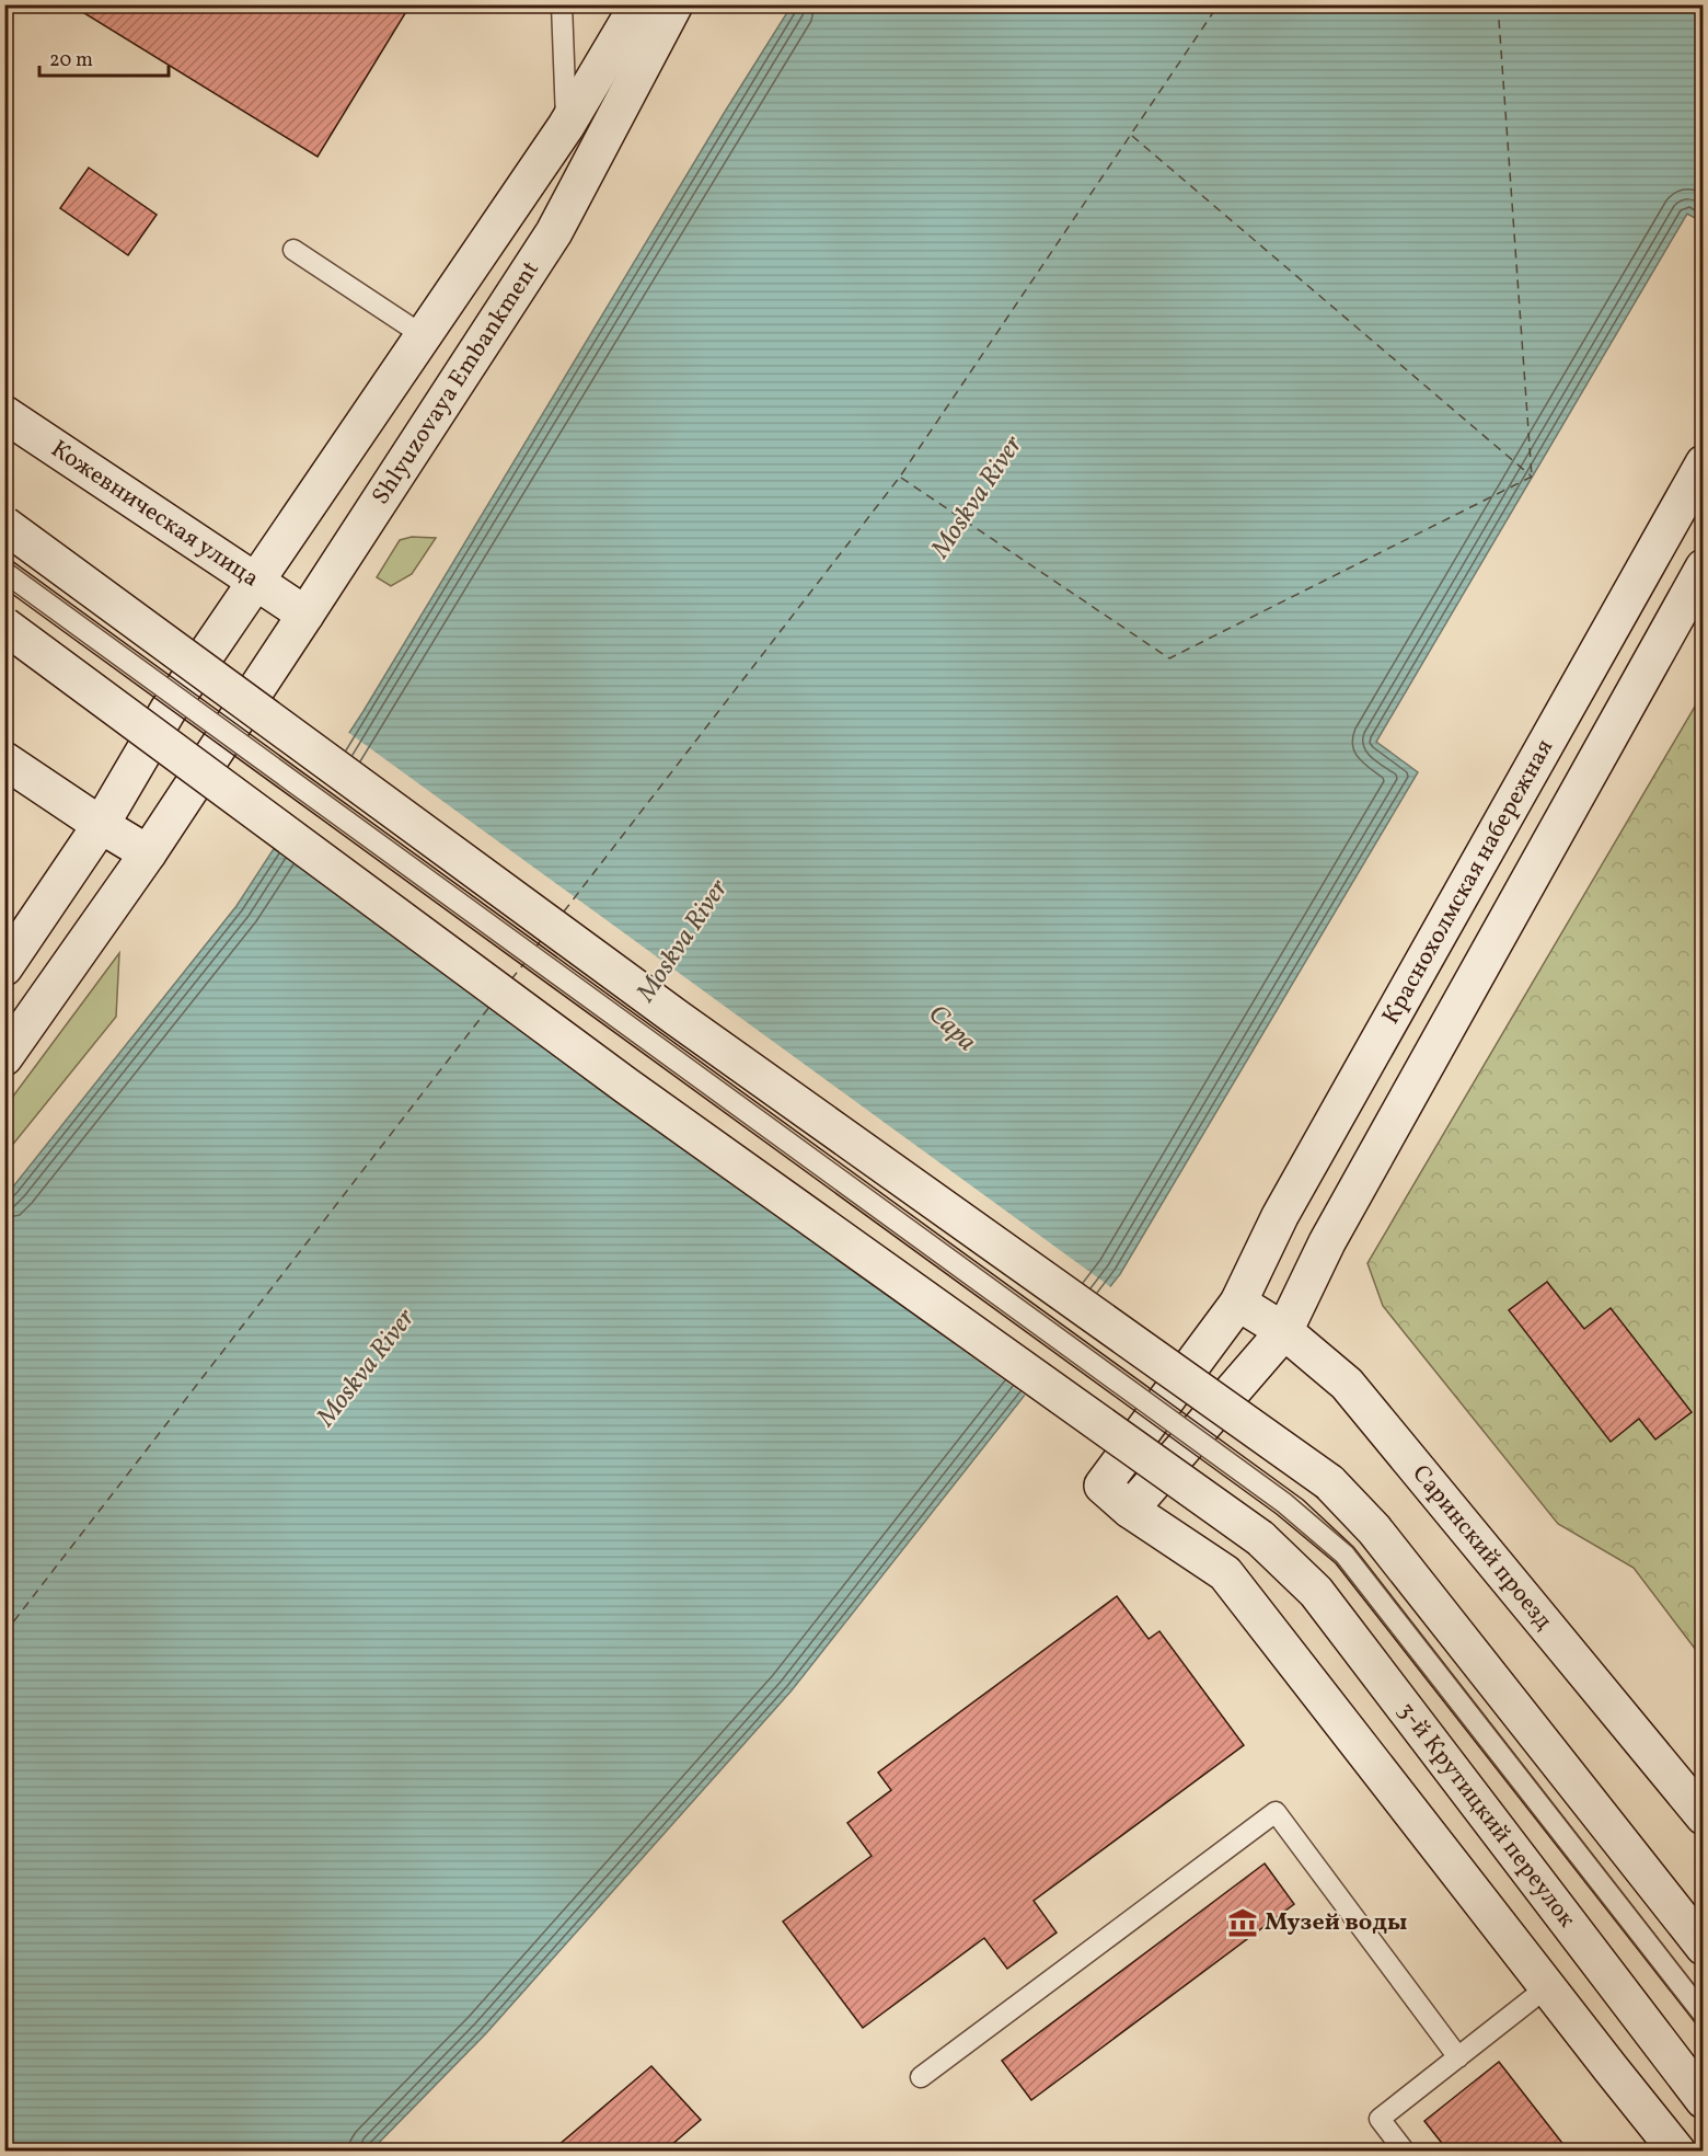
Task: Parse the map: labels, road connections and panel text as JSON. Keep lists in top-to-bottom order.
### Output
{
  "streets": {
    "main road": [
      "Shlyuzovaya Embankment",
      "Кожевническая улица",
      "Краснохолмская набережная",
      "Саринский проезд",
      "3-й Крутицкий переулок"
    ]
  },
  "crossings": [
    ["Shlyuzovaya Embankment", "Кожевническая улица"],
    ["Краснохолмская набережная", "Саринский проезд"]
  ],
  "water": ["Moskva River", "Сара"],
  "places": {
    "museum": ["Музей воды"]
  },
  "scale_bar": "20 m"
}
